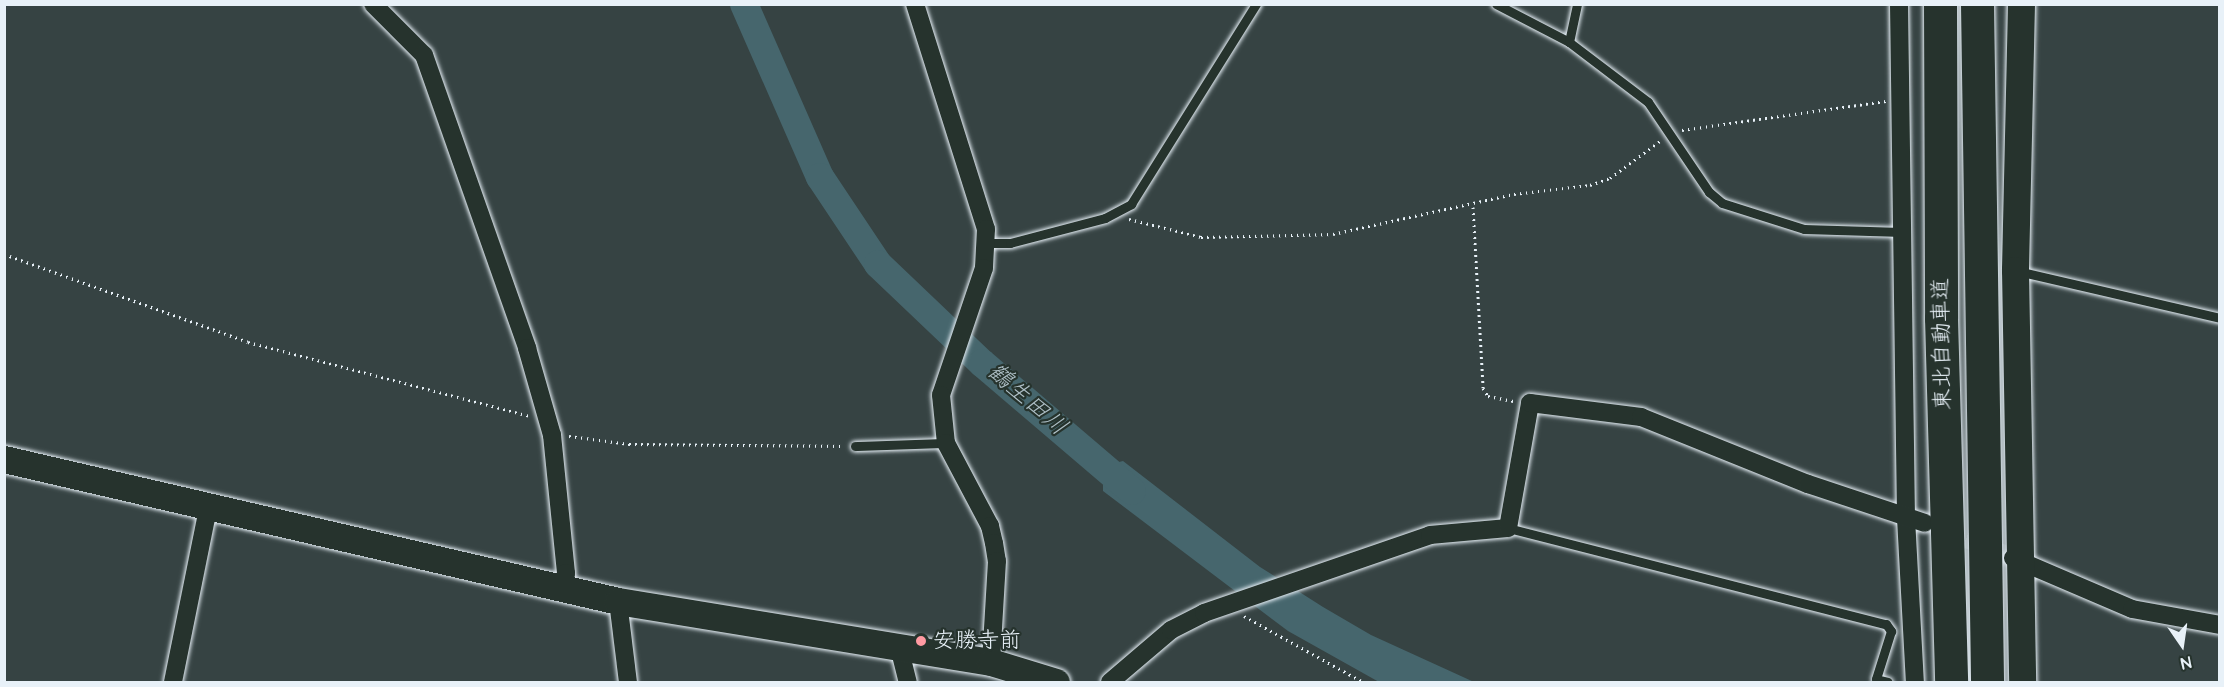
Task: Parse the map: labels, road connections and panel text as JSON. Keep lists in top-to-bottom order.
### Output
{
  "streets": {
    "highway": ["東北自動車道"]
  },
  "water": ["鶴生田川"],
  "places": ["安勝寺前"],
  "north": "bottom"
}
